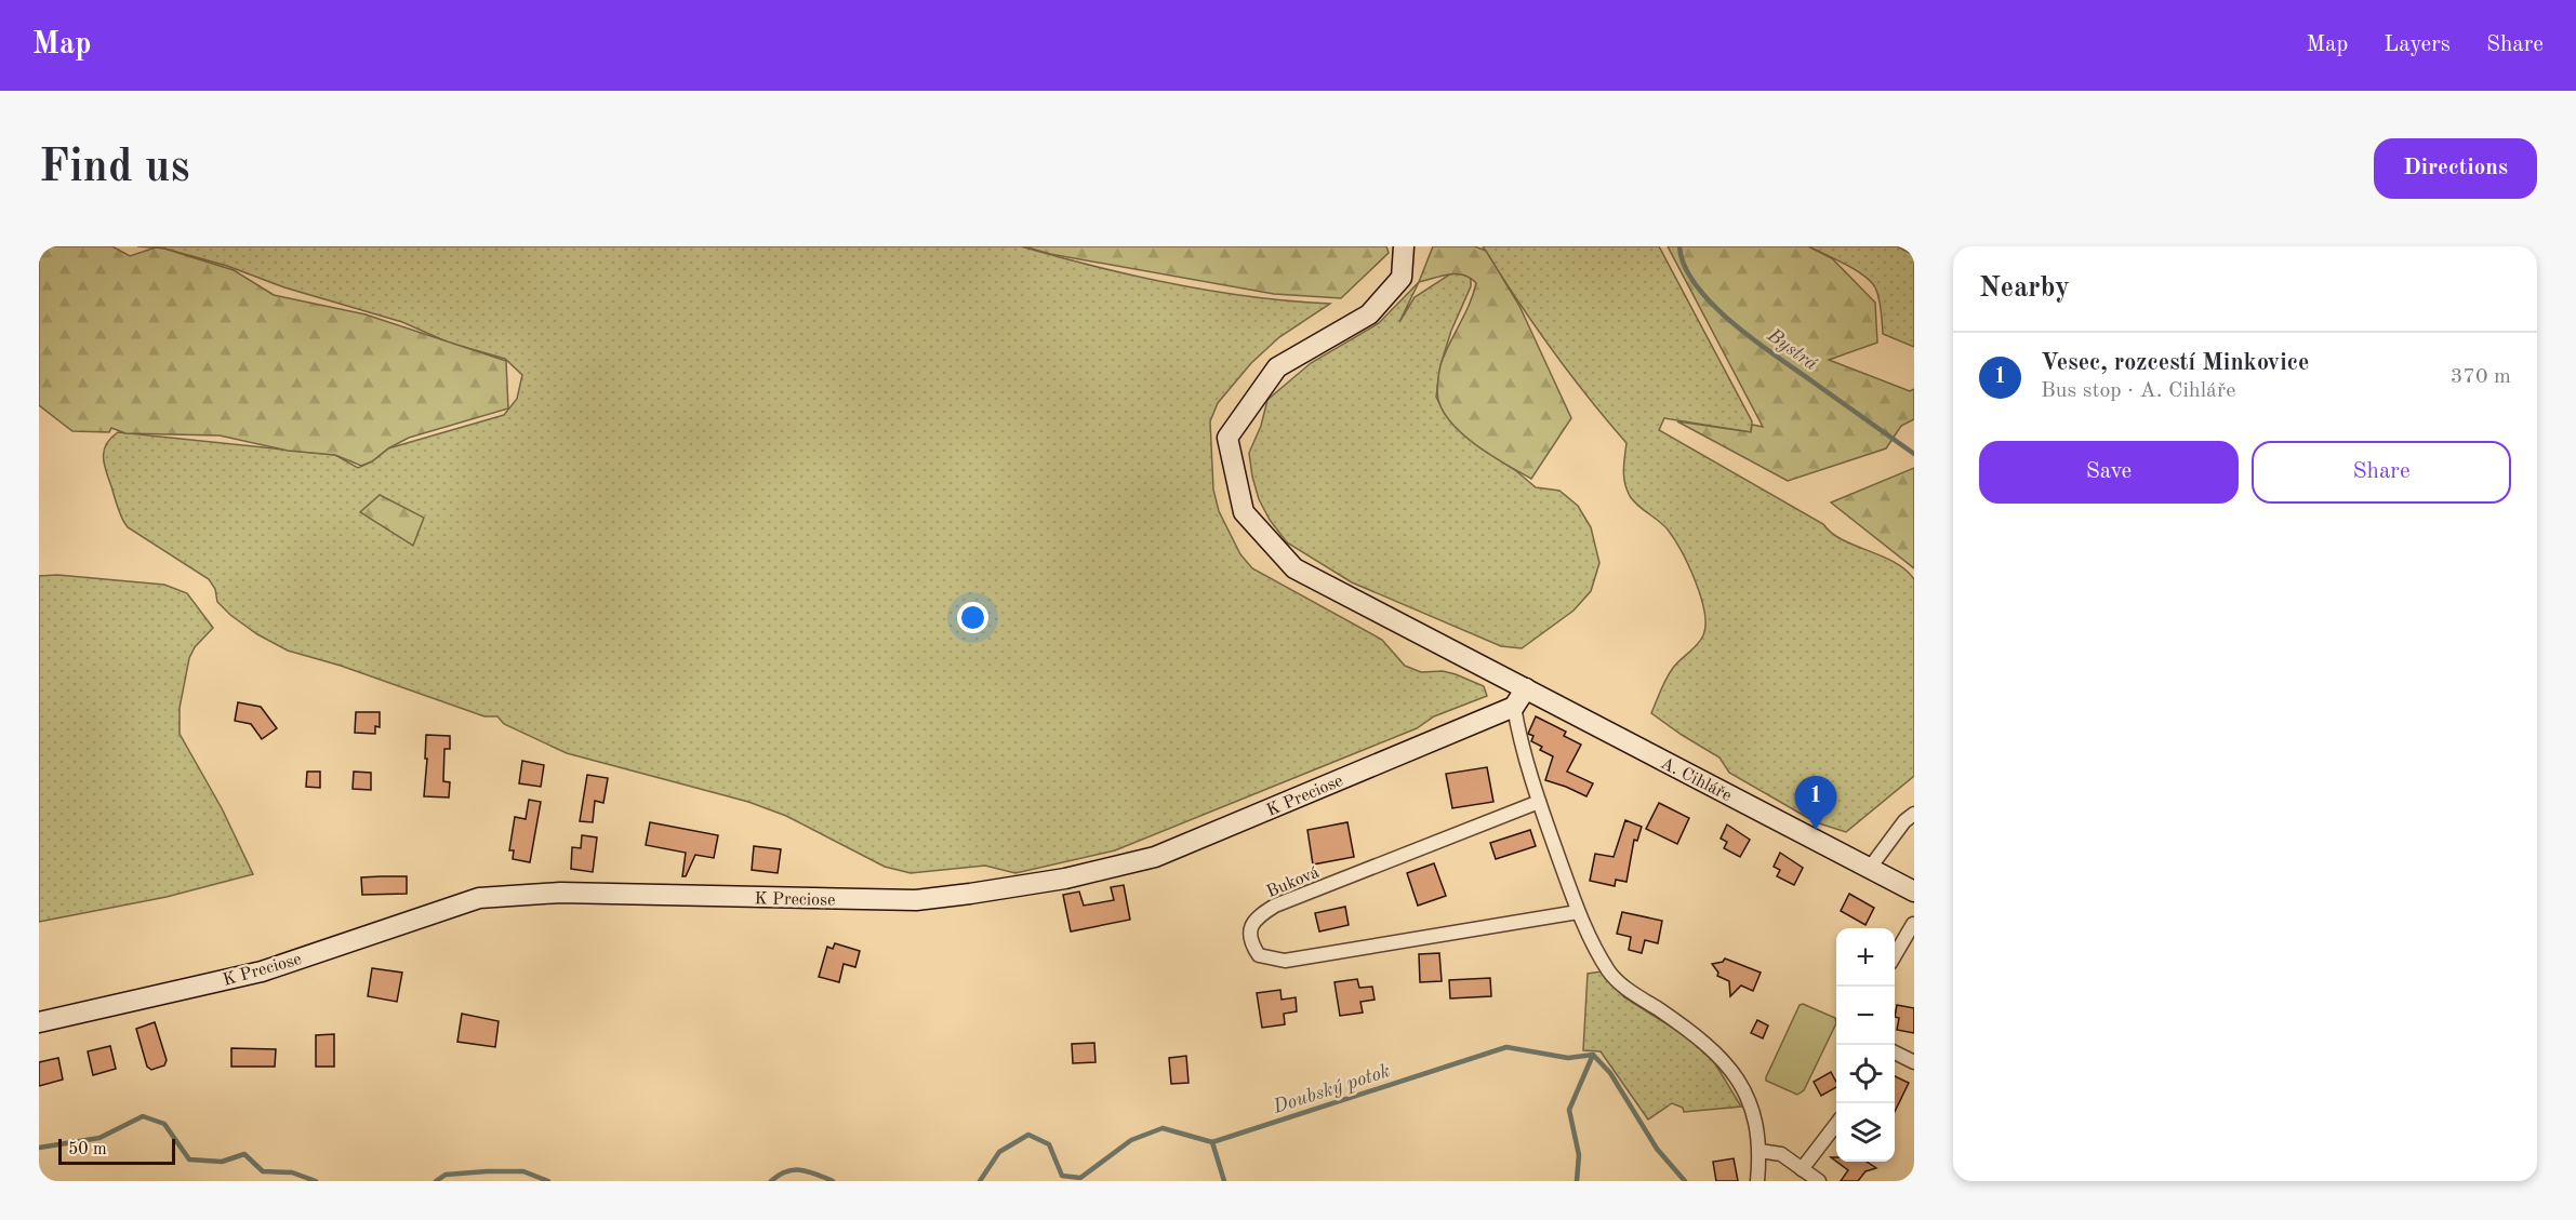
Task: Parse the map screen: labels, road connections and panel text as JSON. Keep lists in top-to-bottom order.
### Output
{
  "streets": {
    "street": ["A. Cihláře", "K Preciose", "Buková"]
  },
  "water": ["Bystrá", "Doubský potok"],
  "scale_bar": "50 m",
  "page": {
    "header": "Map",
    "nav": ["Map", "Layers", "Share"],
    "buttons": [
      "Directions",
      ["Save", "Share"]
    ],
    "title": "Find us",
    "heading": "Nearby",
    "list": [
      {
        "mark": "1",
        "name": "Vesec, rozcestí Minkovice",
        "note": "Bus stop · A. Cihláře",
        "value": "370 m"
      }
    ],
    "pins": "1",
    "map_buttons": ["+", "−"],
    "scale": "50 m"
  }
}
